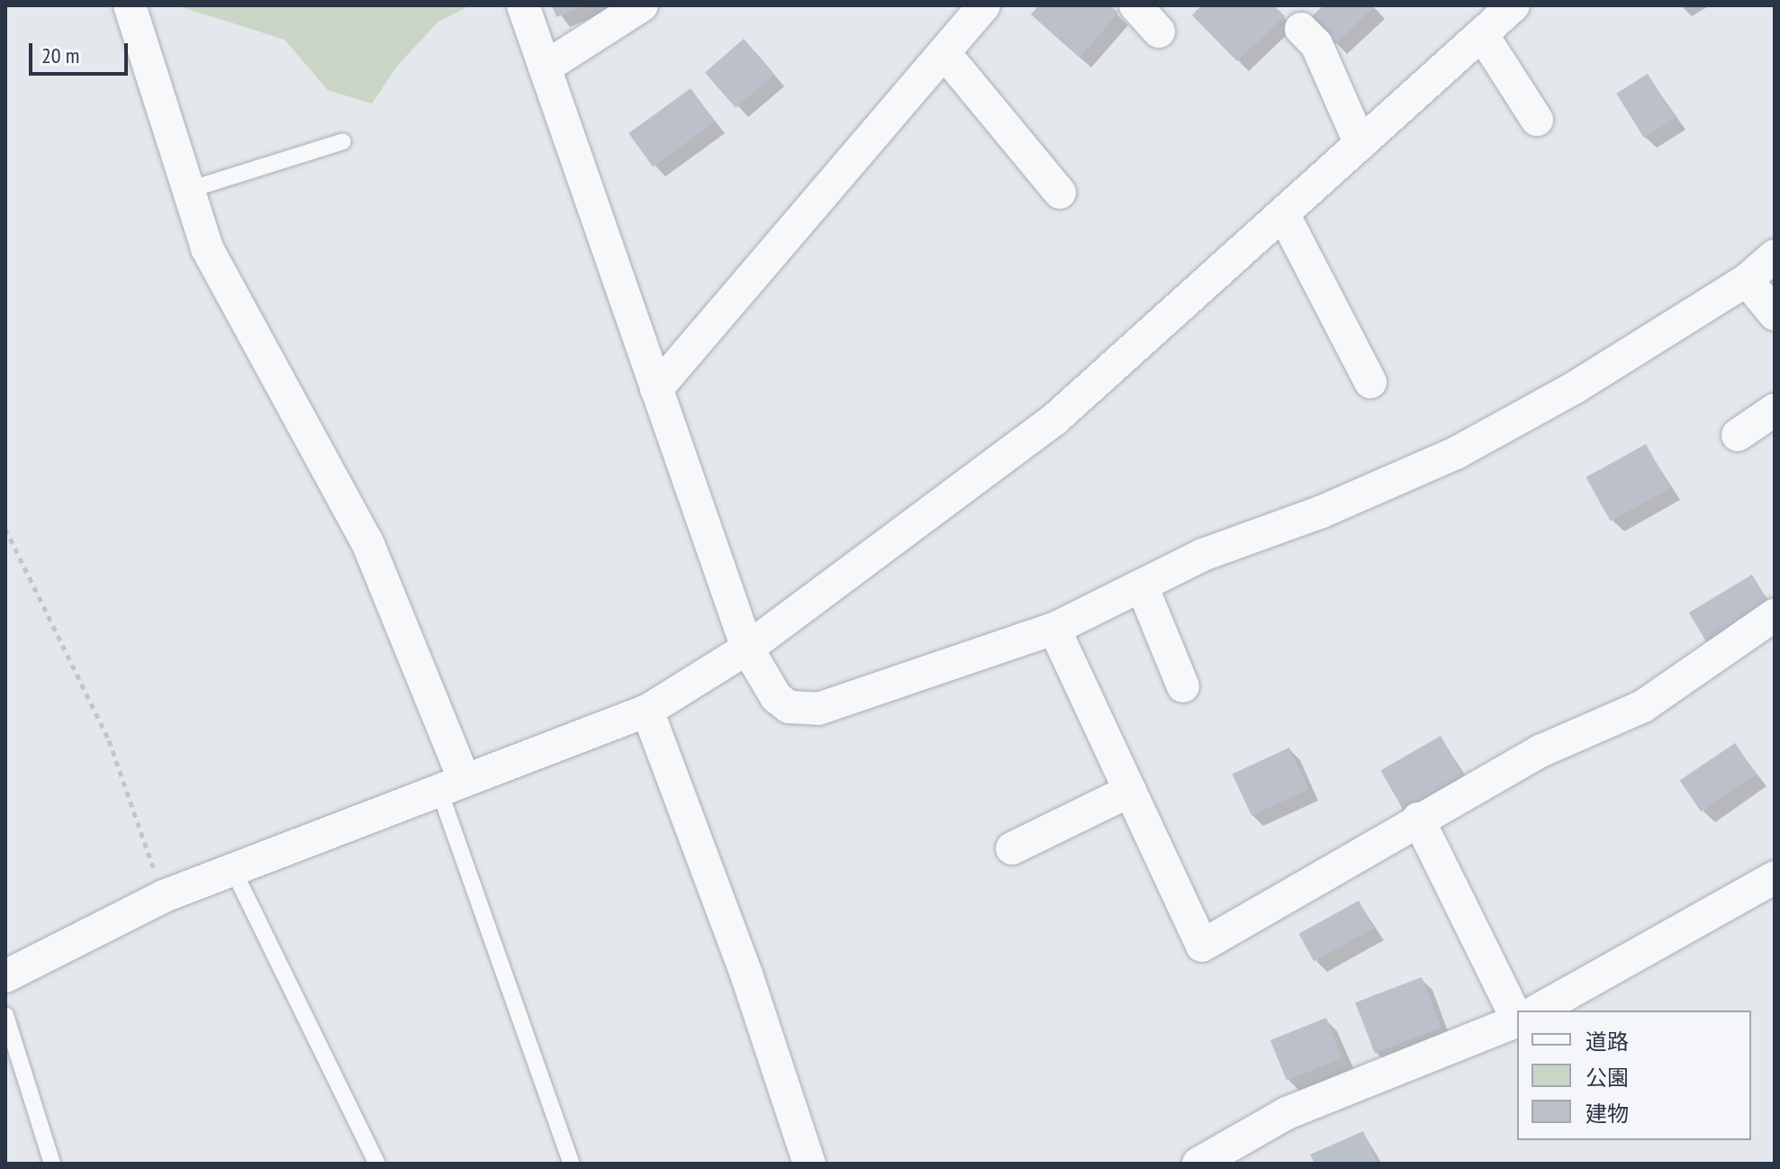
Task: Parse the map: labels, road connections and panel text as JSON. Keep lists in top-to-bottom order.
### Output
{
  "legend": ["道路", "公園", "建物"],
  "scale_bar": "20 m"
}
